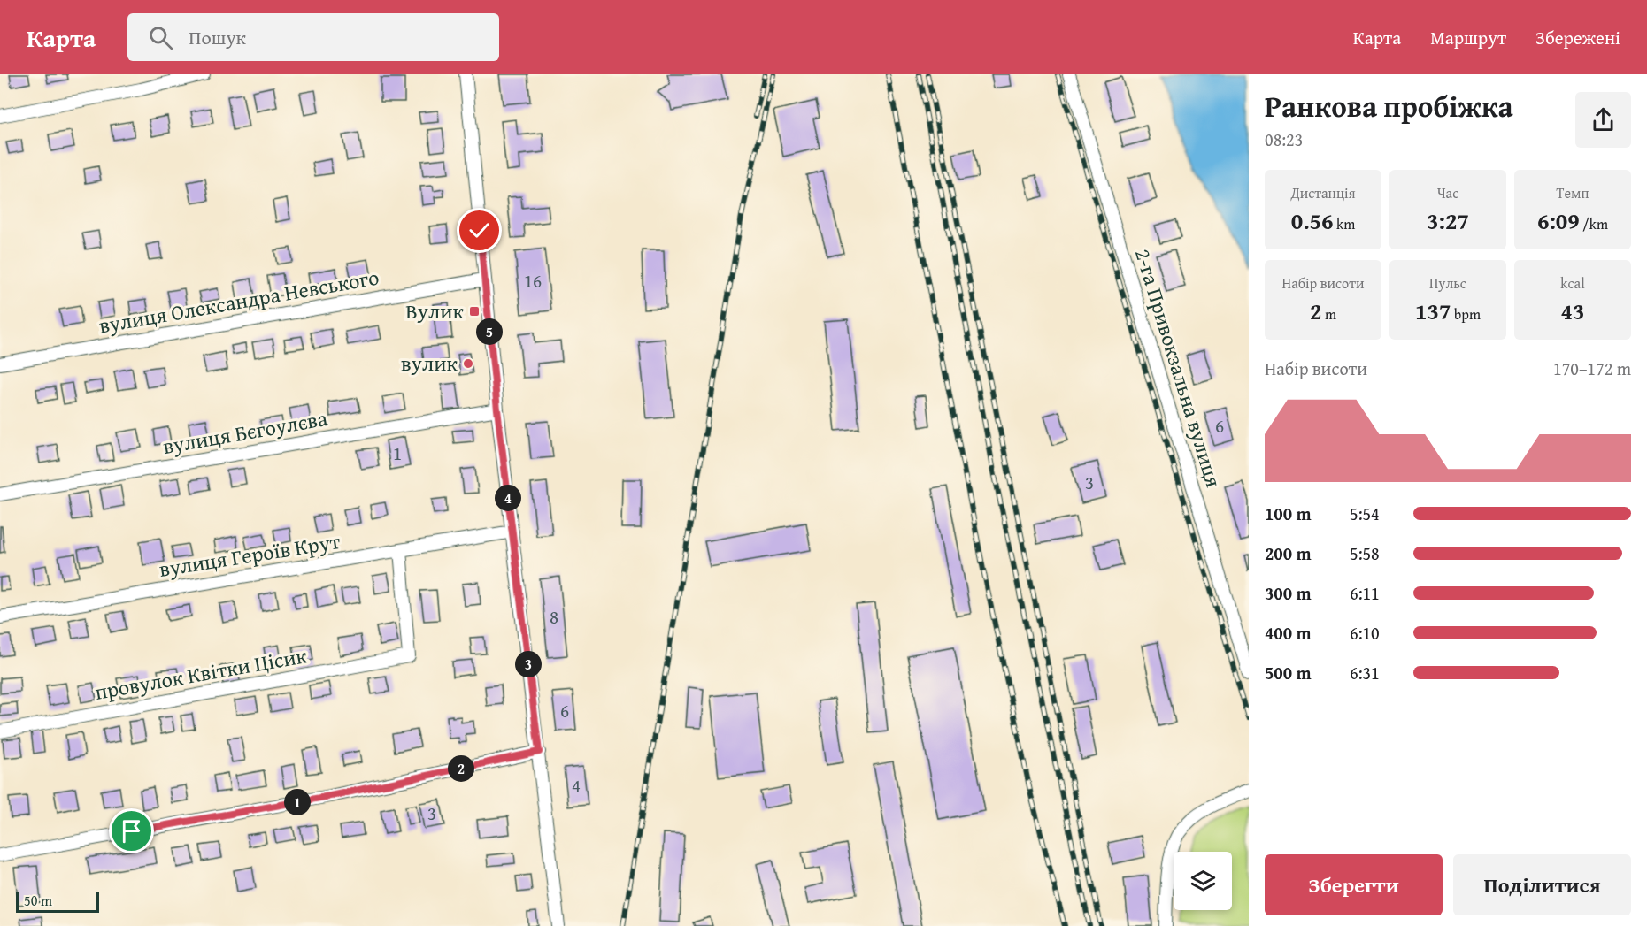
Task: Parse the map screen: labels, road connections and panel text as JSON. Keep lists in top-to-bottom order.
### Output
{
  "streets": {
    "street": [
      "вулиця Олександра Невського",
      "2-га Привокзальна вулиця",
      "вулиця Бєгоулєва",
      "вулиця Героїв Крут",
      "провулок Квітки Цісик"
    ]
  },
  "crossings": [
    ["вулиця Героїв Крут", "провулок Квітки Цісик"]
  ],
  "places": {
    "transit": ["Вулик"],
    "other": ["вулик"]
  },
  "house_numbers": [
    "16",
    "6",
    "1",
    "3",
    "8",
    "6",
    "4",
    "3"
  ],
  "scale_bar": "50 m",
  "page": {
    "header": "Карта",
    "search": "Пошук",
    "nav": ["Карта", "Маршрут", "Збережені"],
    "heading": ["Ранкова пробіжка", "08:23"],
    "stats": [
      ["Дистанція", "0.56 km"],
      ["Час", "3:27"],
      ["Темп", "6:09 /km"],
      ["Набір висоти", "2 m"],
      ["Пульс", "137 bpm"],
      ["kcal", "43"]
    ],
    "pins": [
      "5",
      "4",
      "3",
      "2",
      "1"
    ],
    "chart": ["Набір висоти", "170–172 m"],
    "list": [
      {
        "name": "100 m",
        "note": "5:54"
      },
      {
        "name": "200 m",
        "note": "5:58"
      },
      {
        "name": "300 m",
        "note": "6:11"
      },
      {
        "name": "400 m",
        "note": "6:10"
      },
      {
        "name": "500 m",
        "note": "6:31"
      }
    ],
    "buttons": ["Зберегти", "Поділитися"],
    "scale": "50 m"
  }
}
